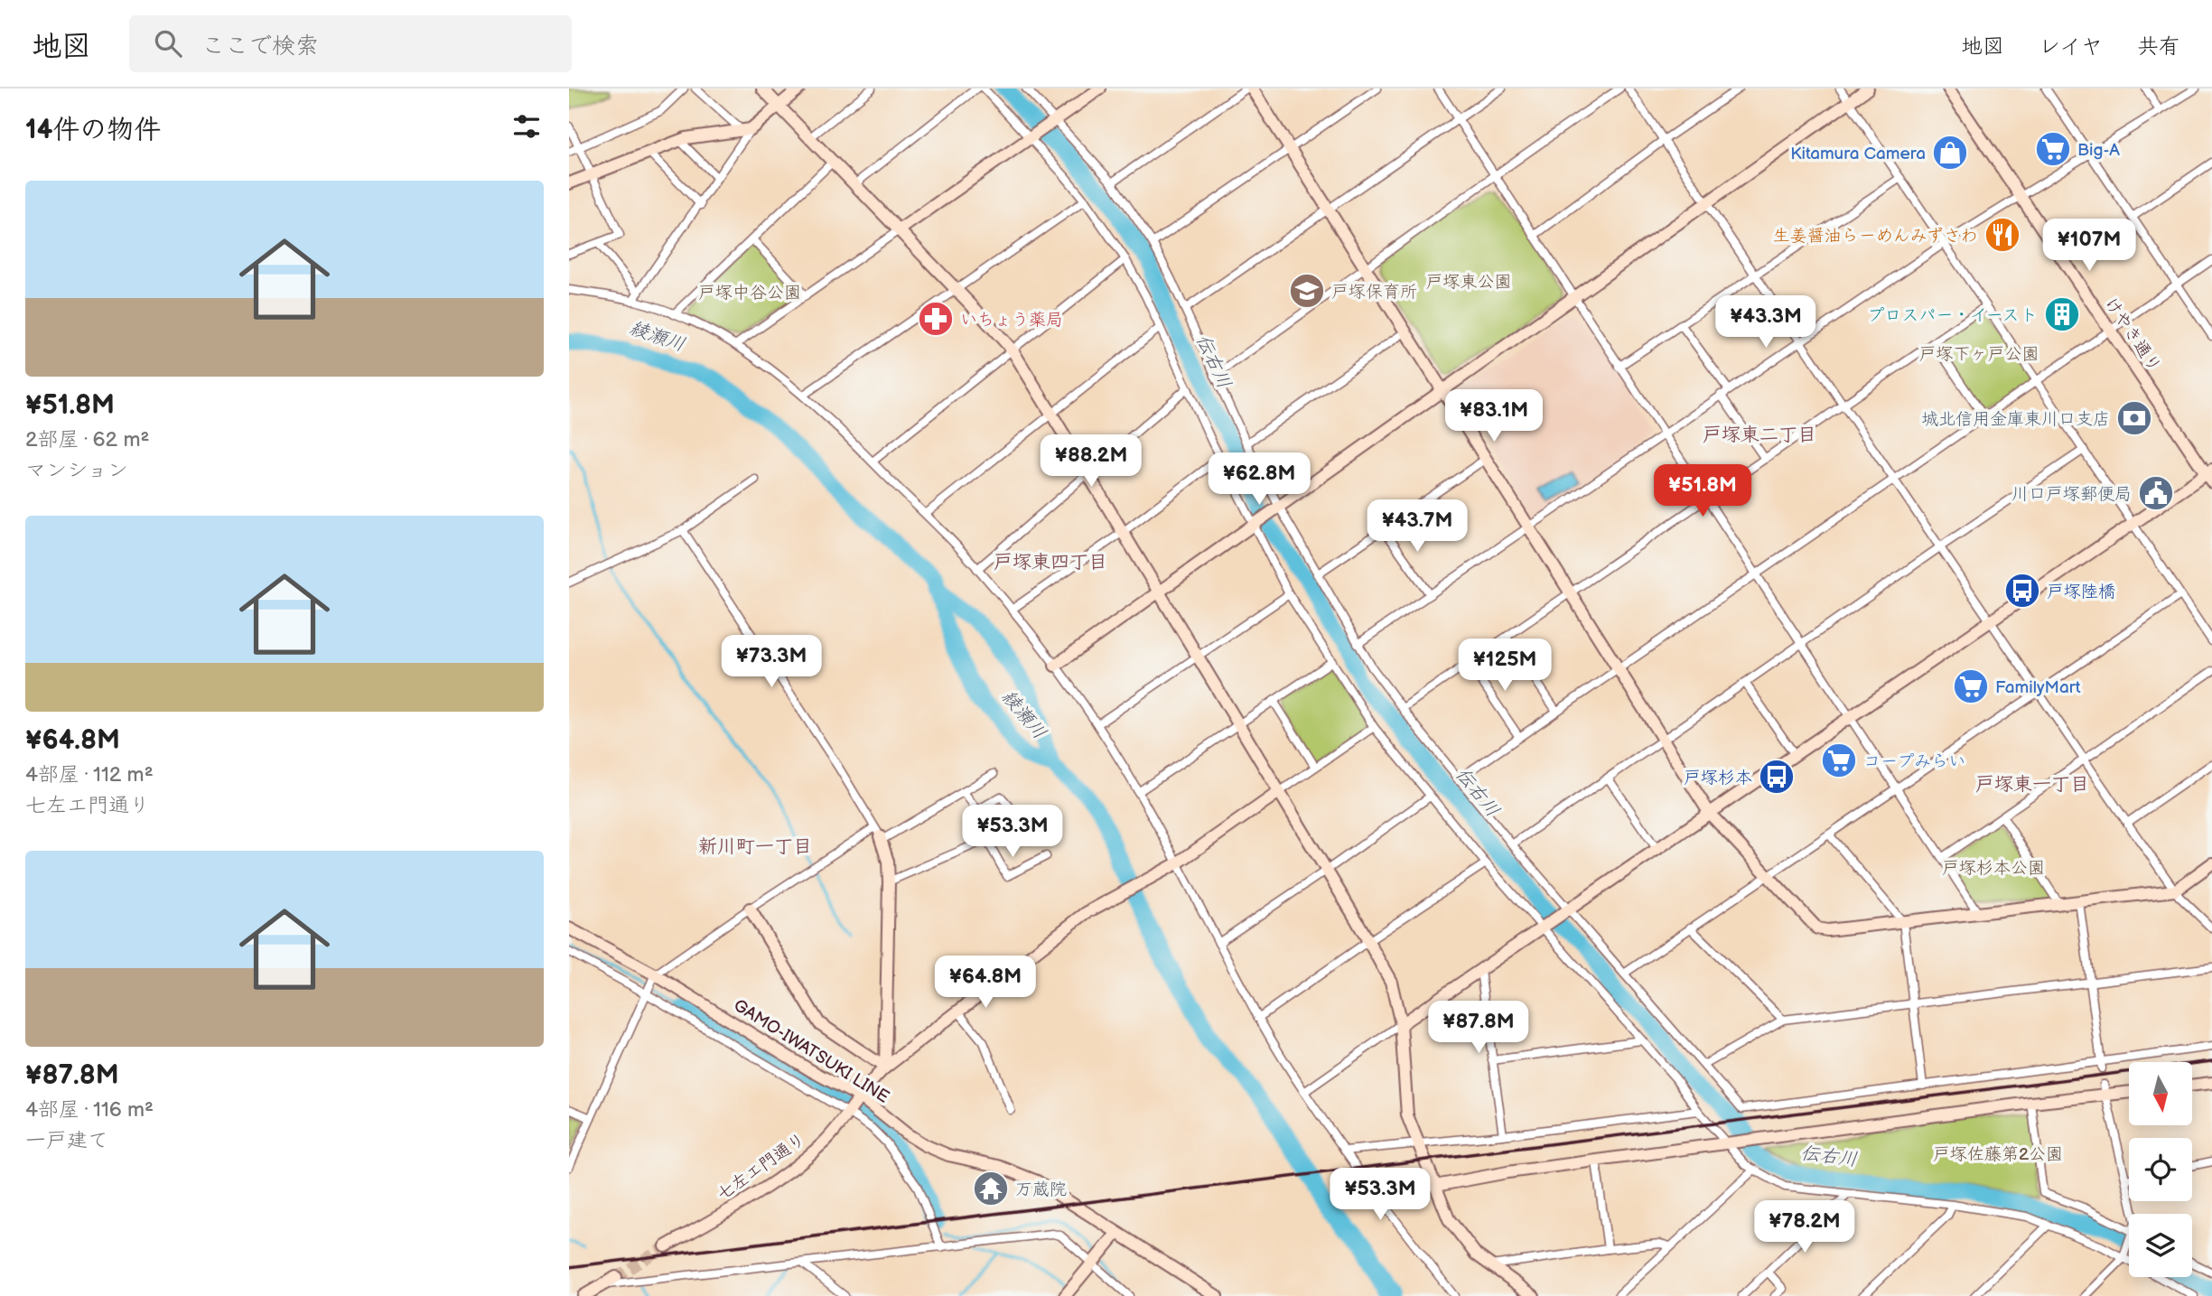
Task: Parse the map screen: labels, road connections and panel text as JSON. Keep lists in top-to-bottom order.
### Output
{
  "streets": {
    "street": ["けやき通り", "GAMO-IWATSUKI LINE", "七左エ門通り"]
  },
  "crossings": [
    ["GAMO-IWATSUKI LINE", "七左エ門通り"]
  ],
  "districts": [
    "戸塚東二丁目",
    "戸塚東四丁目",
    "戸塚東一丁目",
    "新川町一丁目"
  ],
  "water": ["綾瀬川", "伝右川"],
  "parks": [
    "戸塚東公園",
    "戸塚中谷公園",
    "戸塚下ヶ戸公園",
    "戸塚杉本公園",
    "戸塚佐藤第2公園"
  ],
  "places": {
    "supermarket": ["Big-A", "FamilyMart", "コープみらい"],
    "shop": ["Kitamura Camera"],
    "restaurant": ["生姜醤油らーめんみずさわ"],
    "school or university": ["戸塚保育所"],
    "building": ["プロスパー・イースト"],
    "pharmacy": ["いちょう薬局"],
    "bank": ["城北信用金庫東川口支店"],
    "public building": ["川口戸塚郵便局"],
    "bus stop": ["戸塚陸橋", "戸塚杉本"],
    "temple": ["万蔵院"]
  },
  "north": "bottom",
  "page": {
    "header": "地図",
    "search": "ここで検索",
    "nav": ["地図", "レイヤ", "共有"],
    "heading": "14件の物件",
    "list": [
      {
        "name": "¥51.8M",
        "note": "2部屋 · 62 m² · マンション"
      },
      {
        "name": "¥64.8M",
        "note": "4部屋 · 112 m² · 七左エ門通り"
      },
      {
        "name": "¥87.8M",
        "note": "4部屋 · 116 m² · 一戸建て"
      }
    ],
    "price": [
      "¥107M",
      "¥43.3M",
      "¥83.1M",
      "¥88.2M",
      "¥62.8M",
      "¥51.8M",
      "¥43.7M",
      "¥73.3M",
      "¥125M",
      "¥53.3M",
      "¥64.8M",
      "¥87.8M",
      "¥53.3M",
      "¥78.2M"
    ]
  }
}
